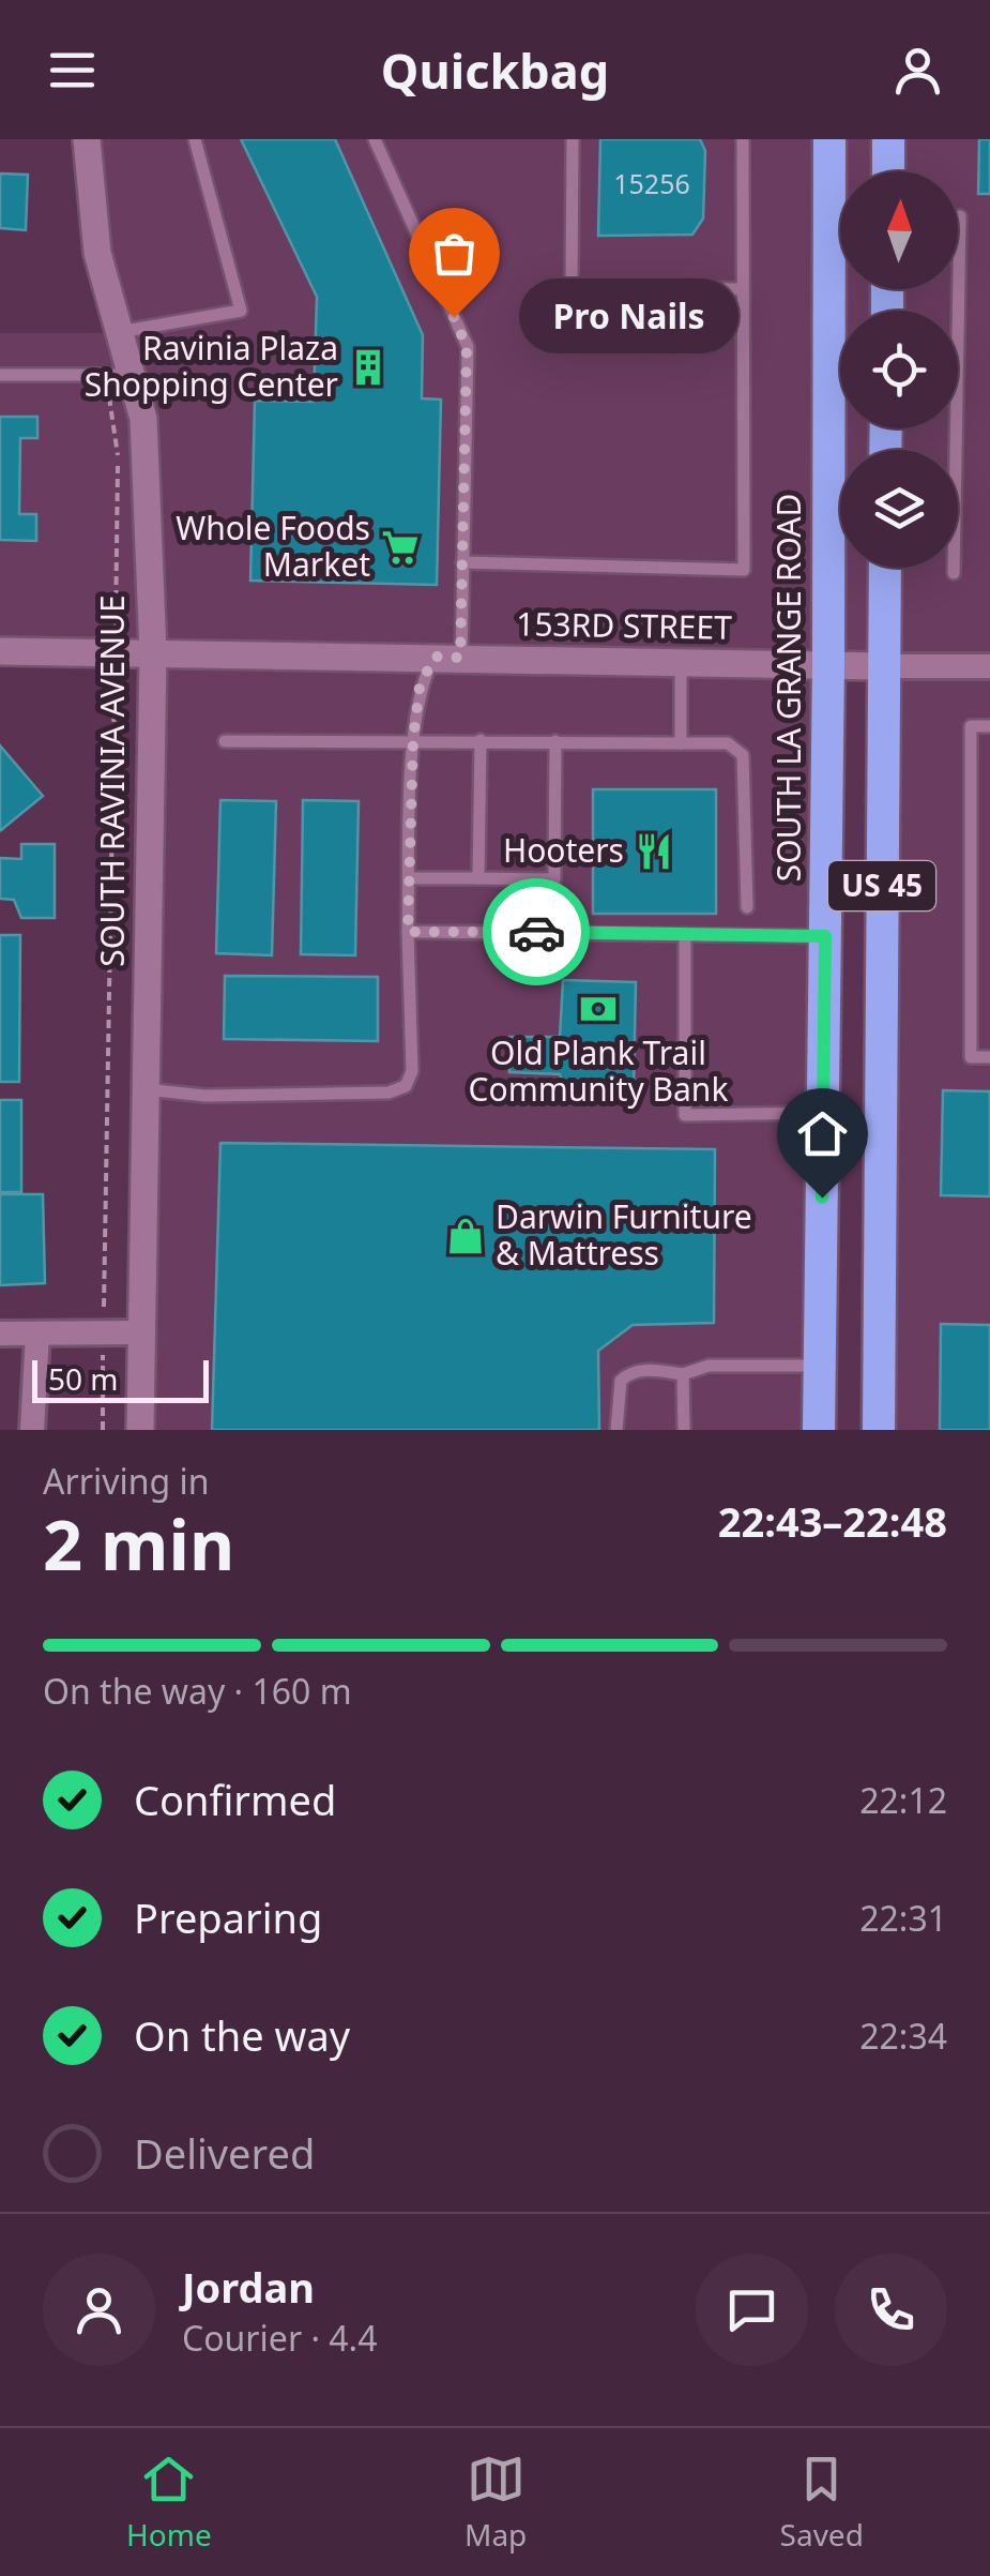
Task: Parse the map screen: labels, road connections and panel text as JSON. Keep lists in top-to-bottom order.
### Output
{
  "streets": {
    "highway": ["SOUTH LA GRANGE ROAD", "US 45"],
    "street": ["153RD STREET", "SOUTH RAVINIA AVENUE"]
  },
  "crossings": [
    ["153RD STREET", "SOUTH LA GRANGE ROAD"],
    ["153RD STREET", "SOUTH RAVINIA AVENUE"],
    ["153RD STREET", "US 45"]
  ],
  "places": {
    "other": ["Pro Nails"],
    "building": ["Ravinia Plaza Shopping Center"],
    "supermarket": ["Whole Foods Market"],
    "restaurant": ["Hooters"],
    "bank": ["Old Plank Trail Community Bank"],
    "shop": ["Darwin Furniture & Mattress"]
  },
  "house_numbers": ["15256"],
  "scale_bar": "50 m",
  "north": "top",
  "page": {
    "header": "Quickbag",
    "bubble": "Pro Nails",
    "scale": "50 m",
    "heading": ["2 min", "Arriving in", "22:43–22:48"],
    "panel": ["Jordan", "Courier · 4.4"],
    "bar": "On the way · 160 m",
    "list": [
      ["Confirmed", "22:12"],
      ["Preparing", "22:31"],
      ["On the way", "22:34"],
      "Delivered"
    ],
    "tabs": ["Home", "Map", "Saved"]
  }
}
